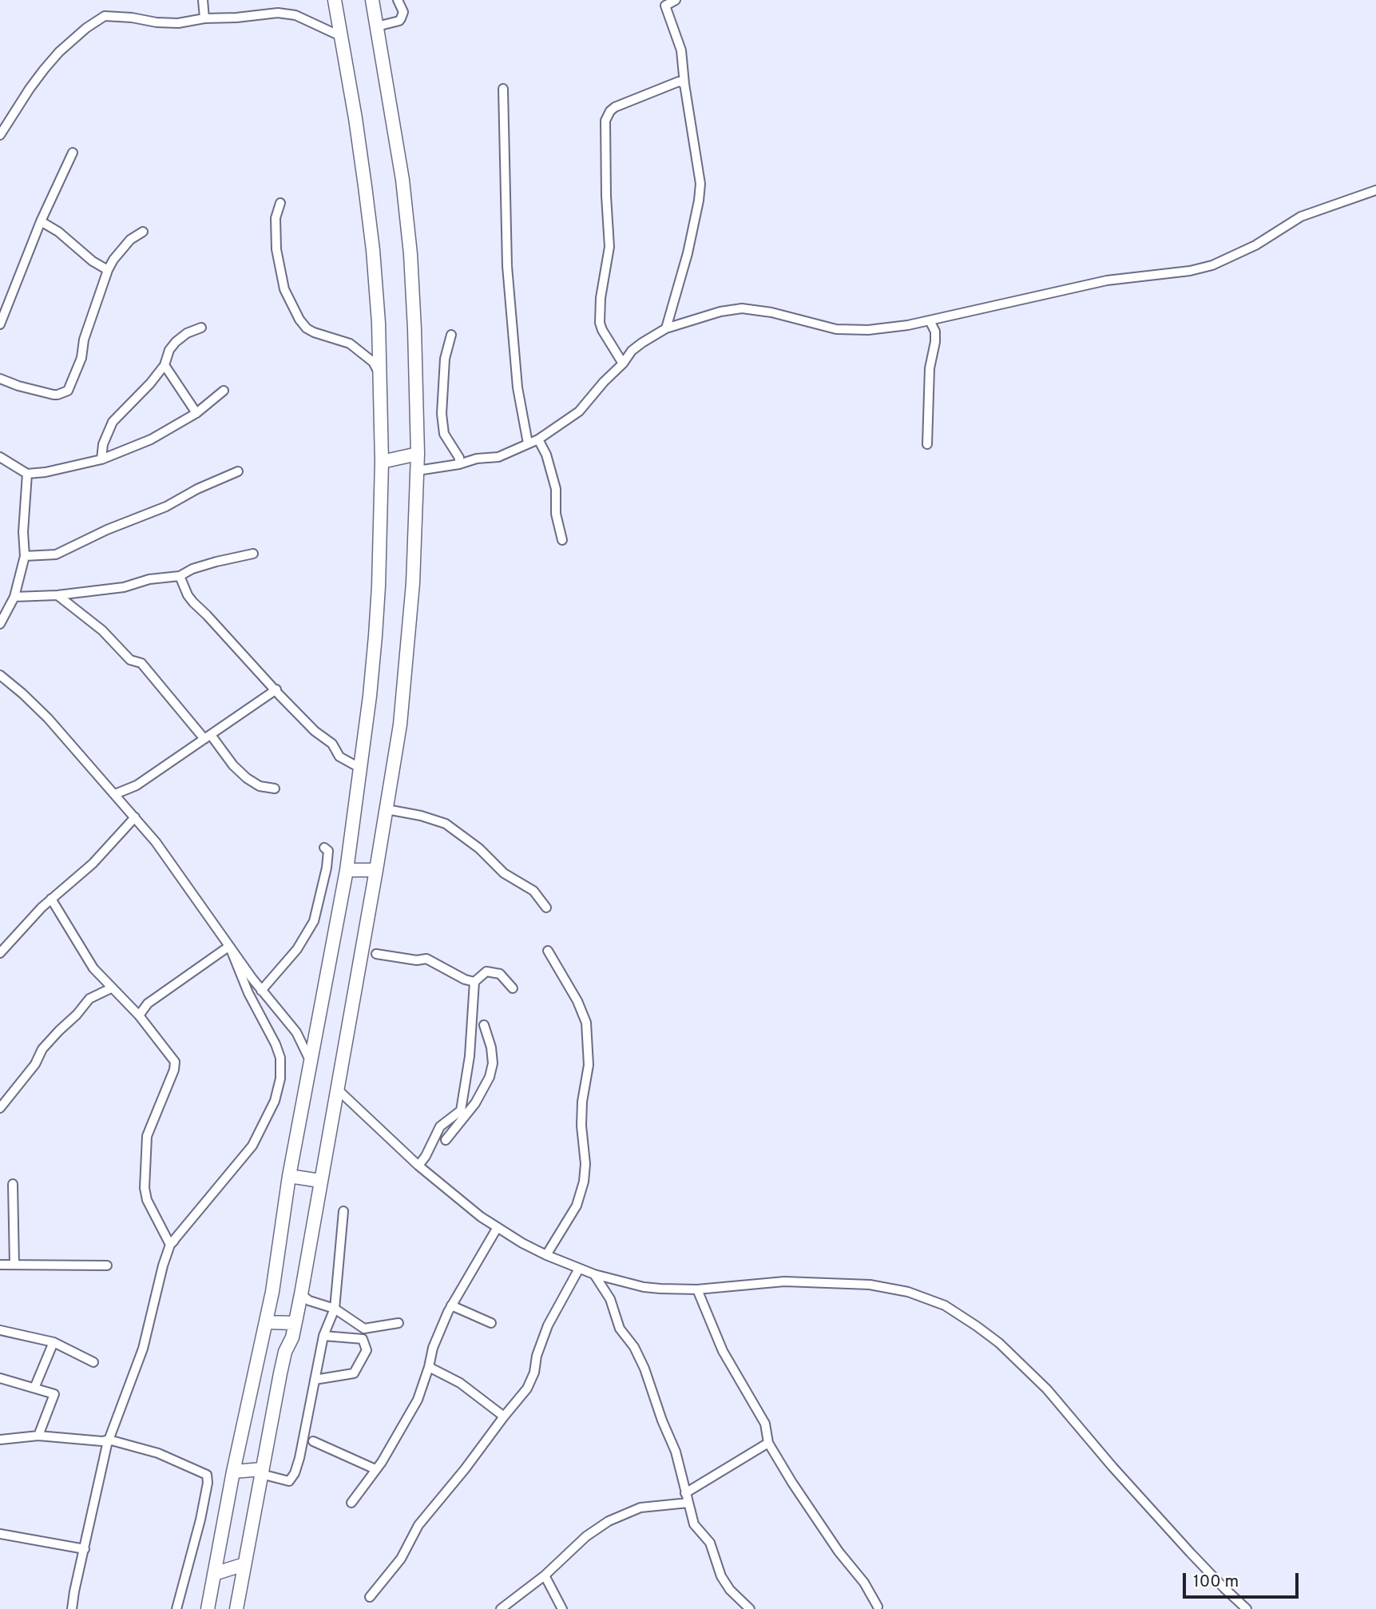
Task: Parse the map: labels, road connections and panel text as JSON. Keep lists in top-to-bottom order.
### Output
{
  "scale_bar": "100 m"
}
